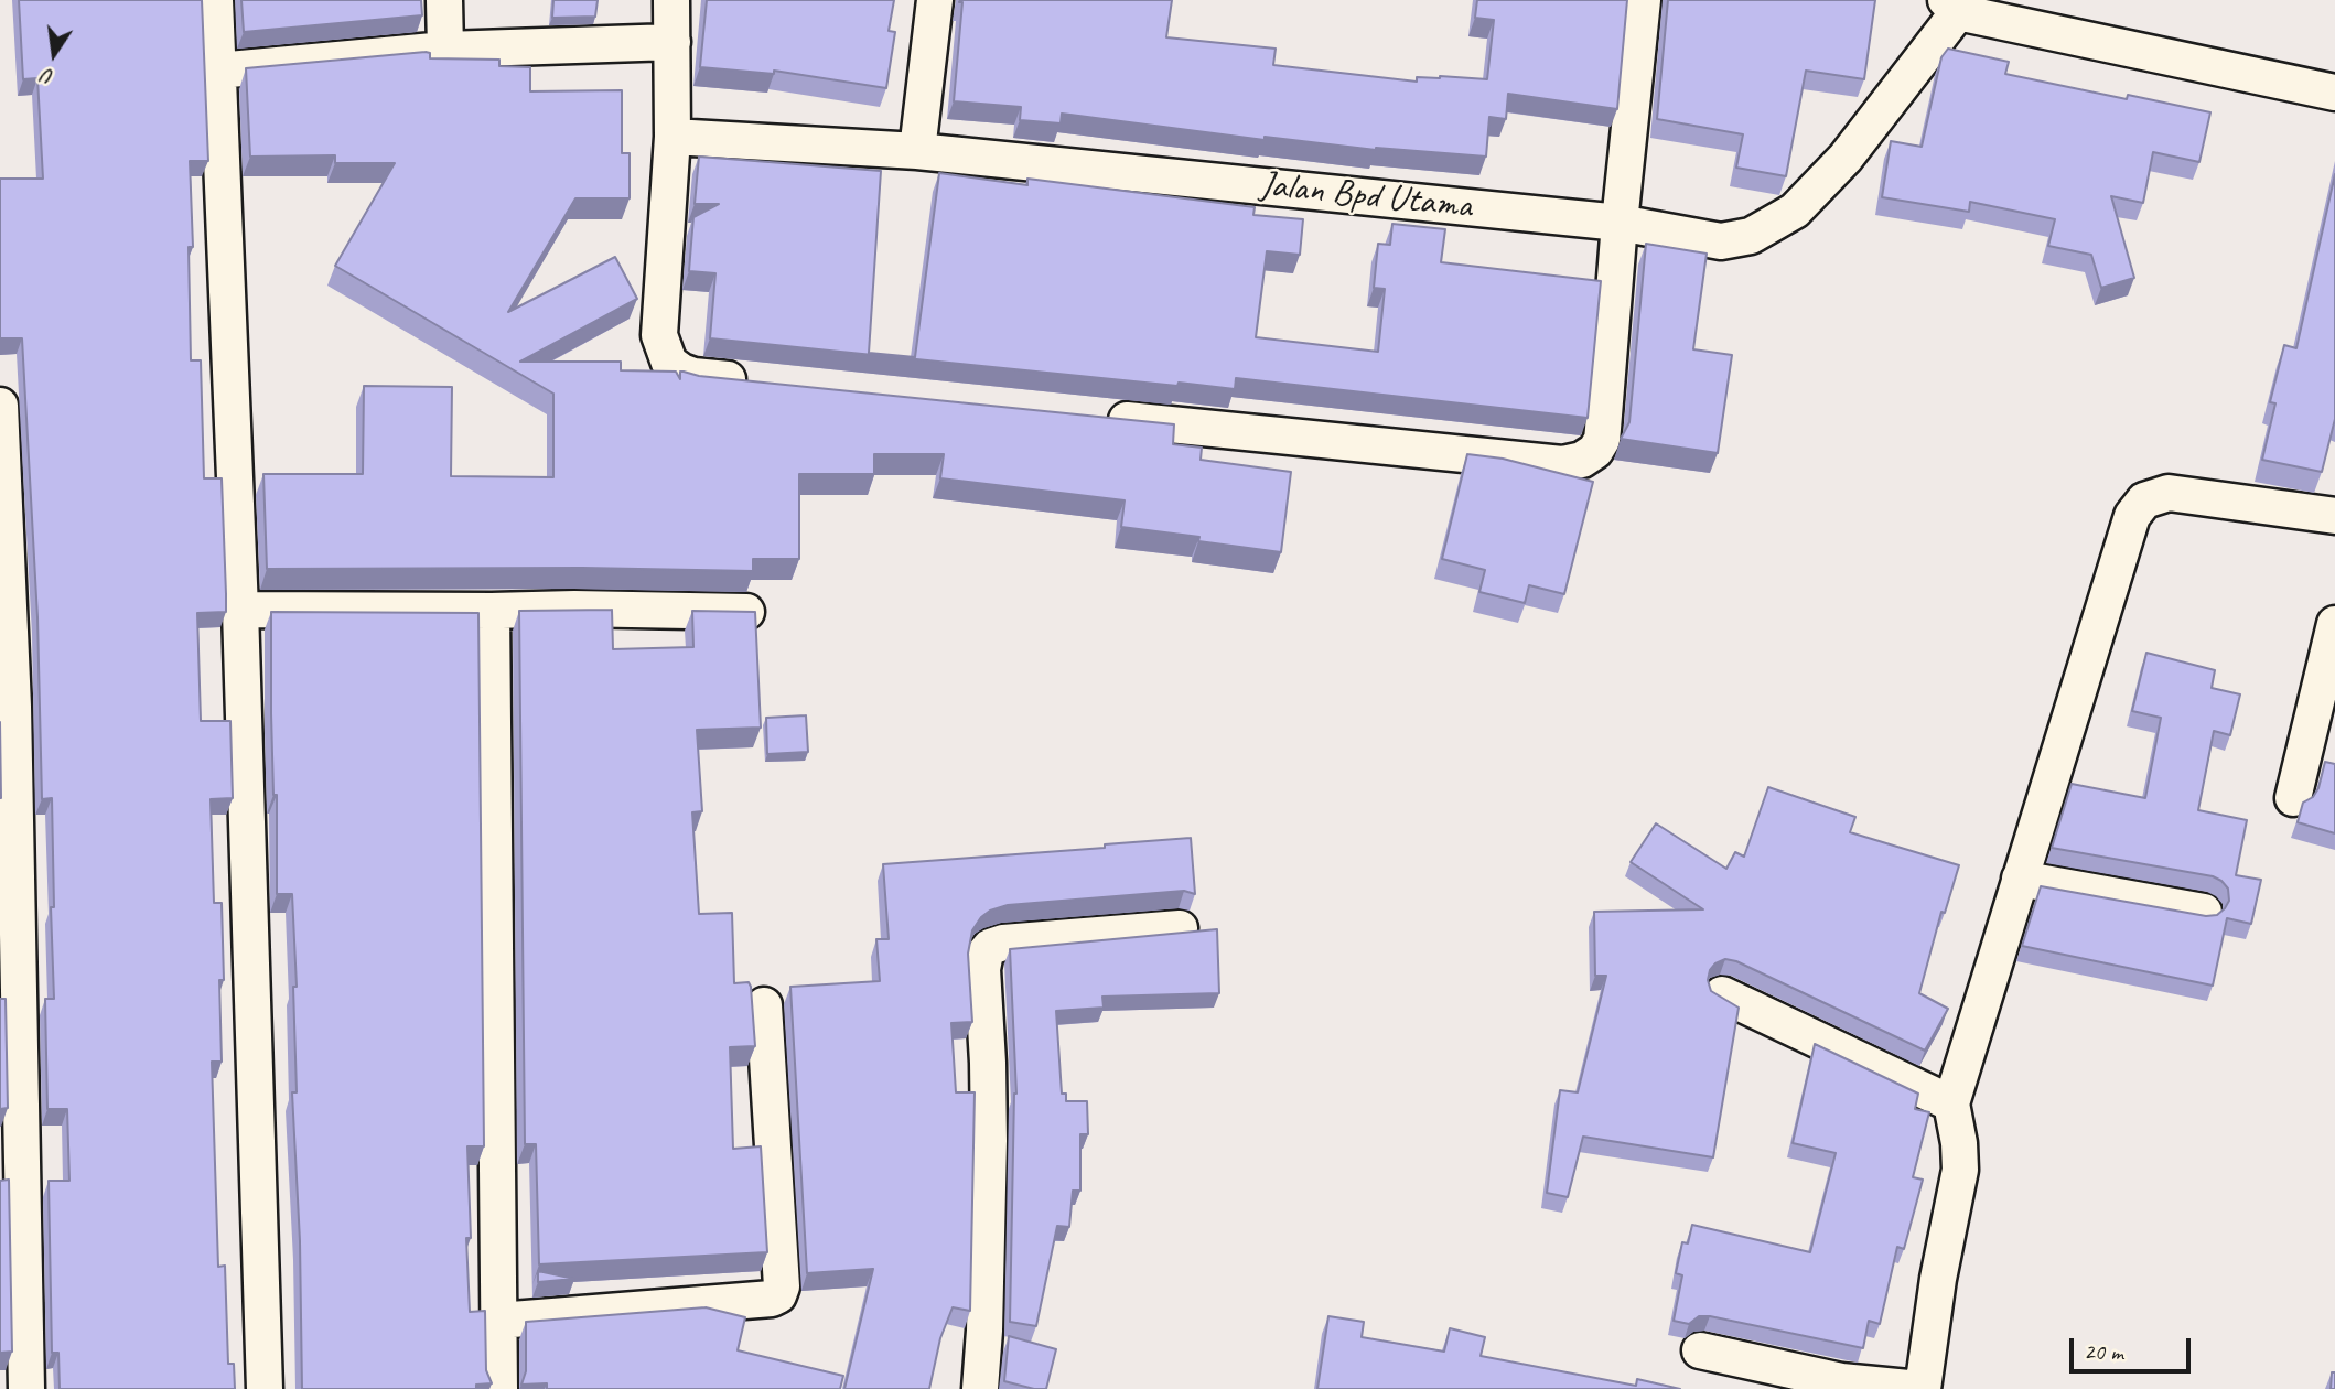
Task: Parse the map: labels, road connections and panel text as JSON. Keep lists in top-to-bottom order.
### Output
{
  "streets": {
    "street": ["Jalan Bpd Utama"]
  },
  "scale_bar": "20 m",
  "north": "bottom"
}
